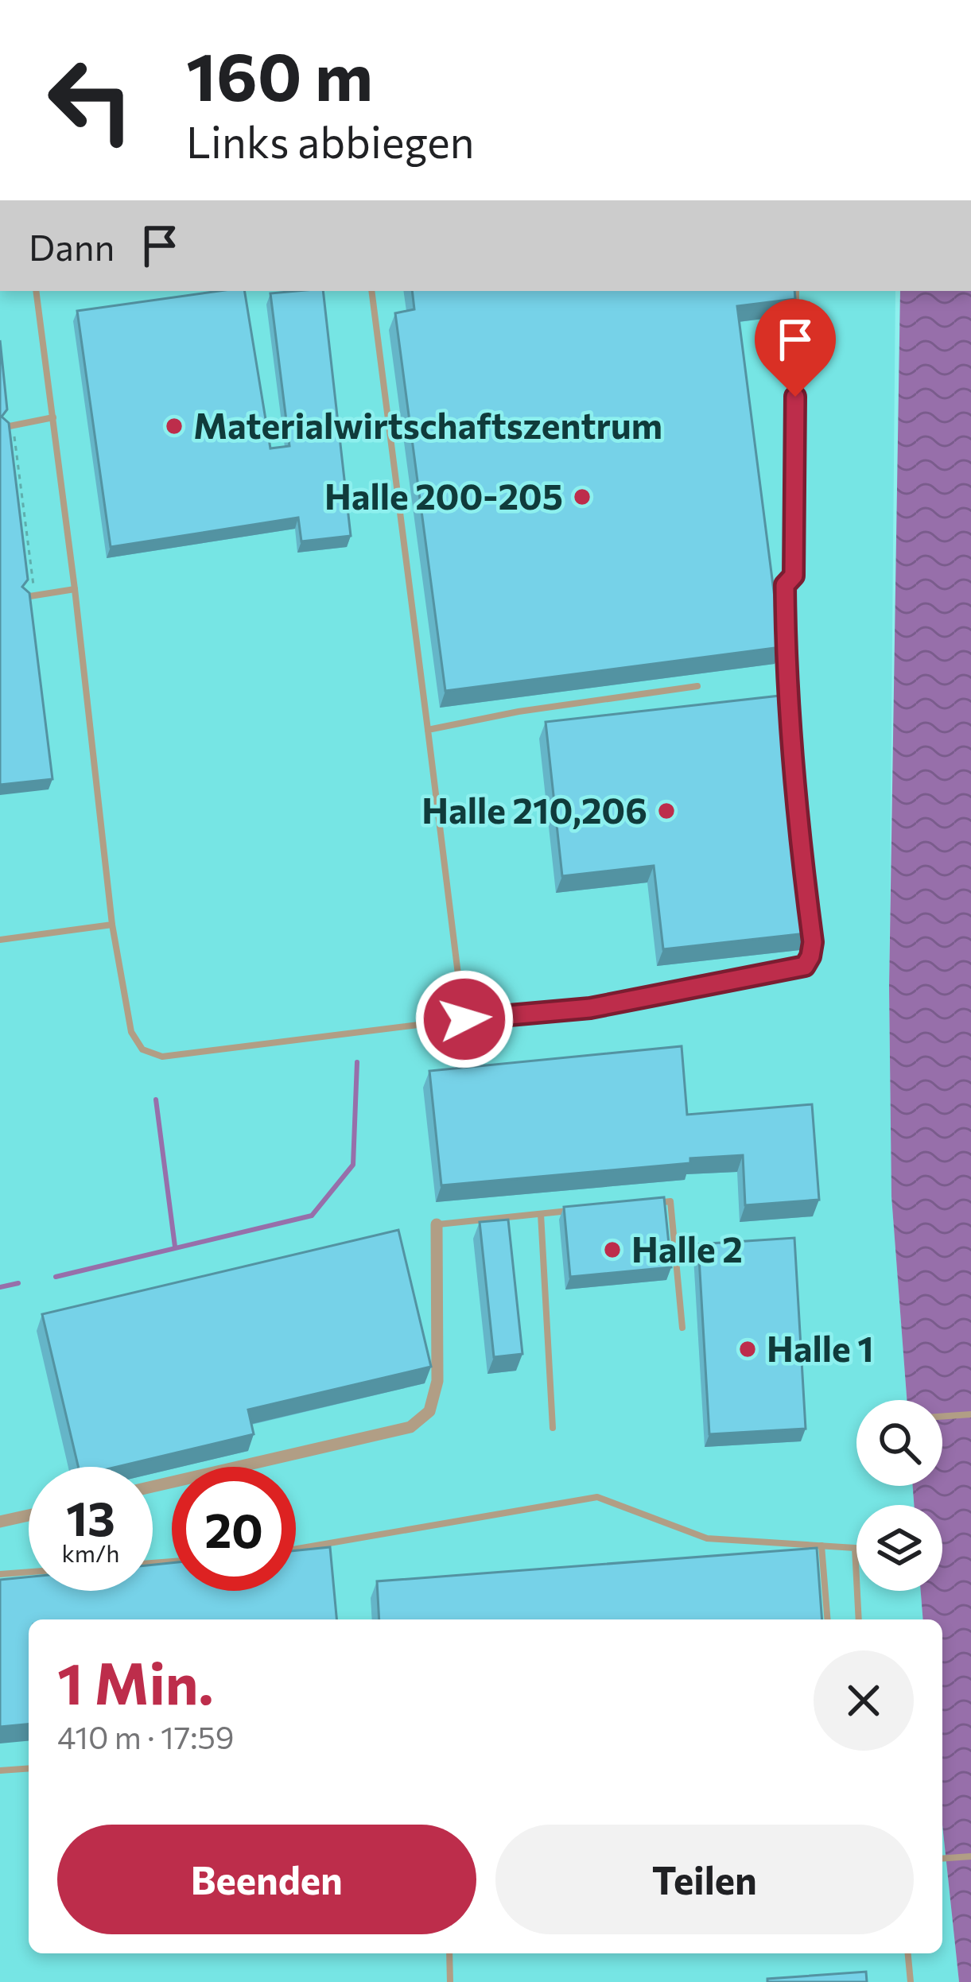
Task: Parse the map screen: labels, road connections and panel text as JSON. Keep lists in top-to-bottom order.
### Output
{
  "places": [
    "Materialwirtschaftszentrum",
    "Halle 200-205",
    "Halle 210,206",
    "Halle 2",
    "Halle 1"
  ],
  "page": {
    "turn": ["160 m", "Links abbiegen"],
    "then": "Dann",
    "speed": "13 km/h",
    "limit": "20",
    "heading": ["1 Min.", "410 m · 17:59"],
    "buttons": ["Beenden", "Teilen"]
  }
}
